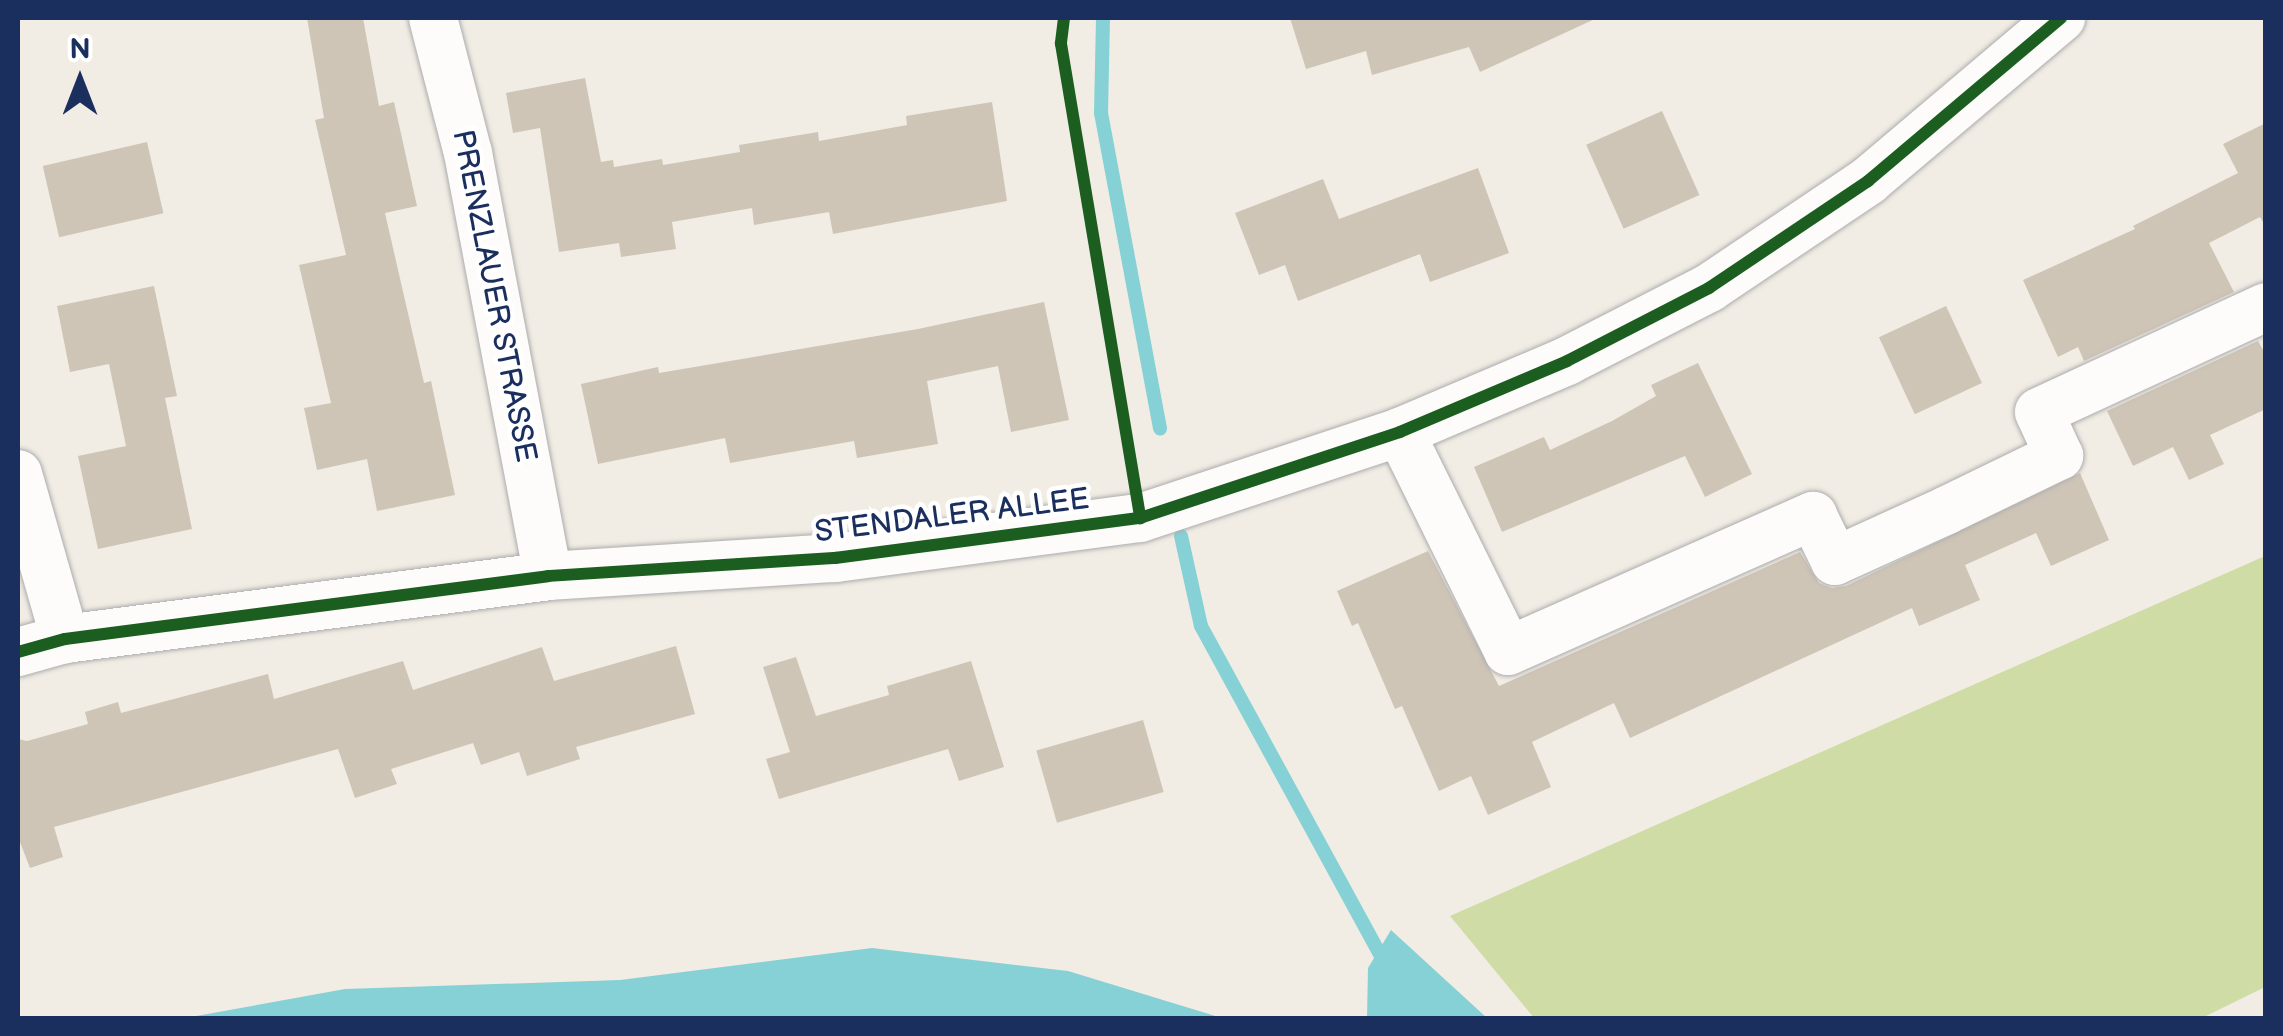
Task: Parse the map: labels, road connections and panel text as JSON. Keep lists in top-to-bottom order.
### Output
{
  "streets": {
    "street": ["PRENZLAUER STRASSE", "STENDALER ALLEE"]
  },
  "crossings": [
    ["PRENZLAUER STRASSE", "STENDALER ALLEE"]
  ],
  "north": "top"
}
